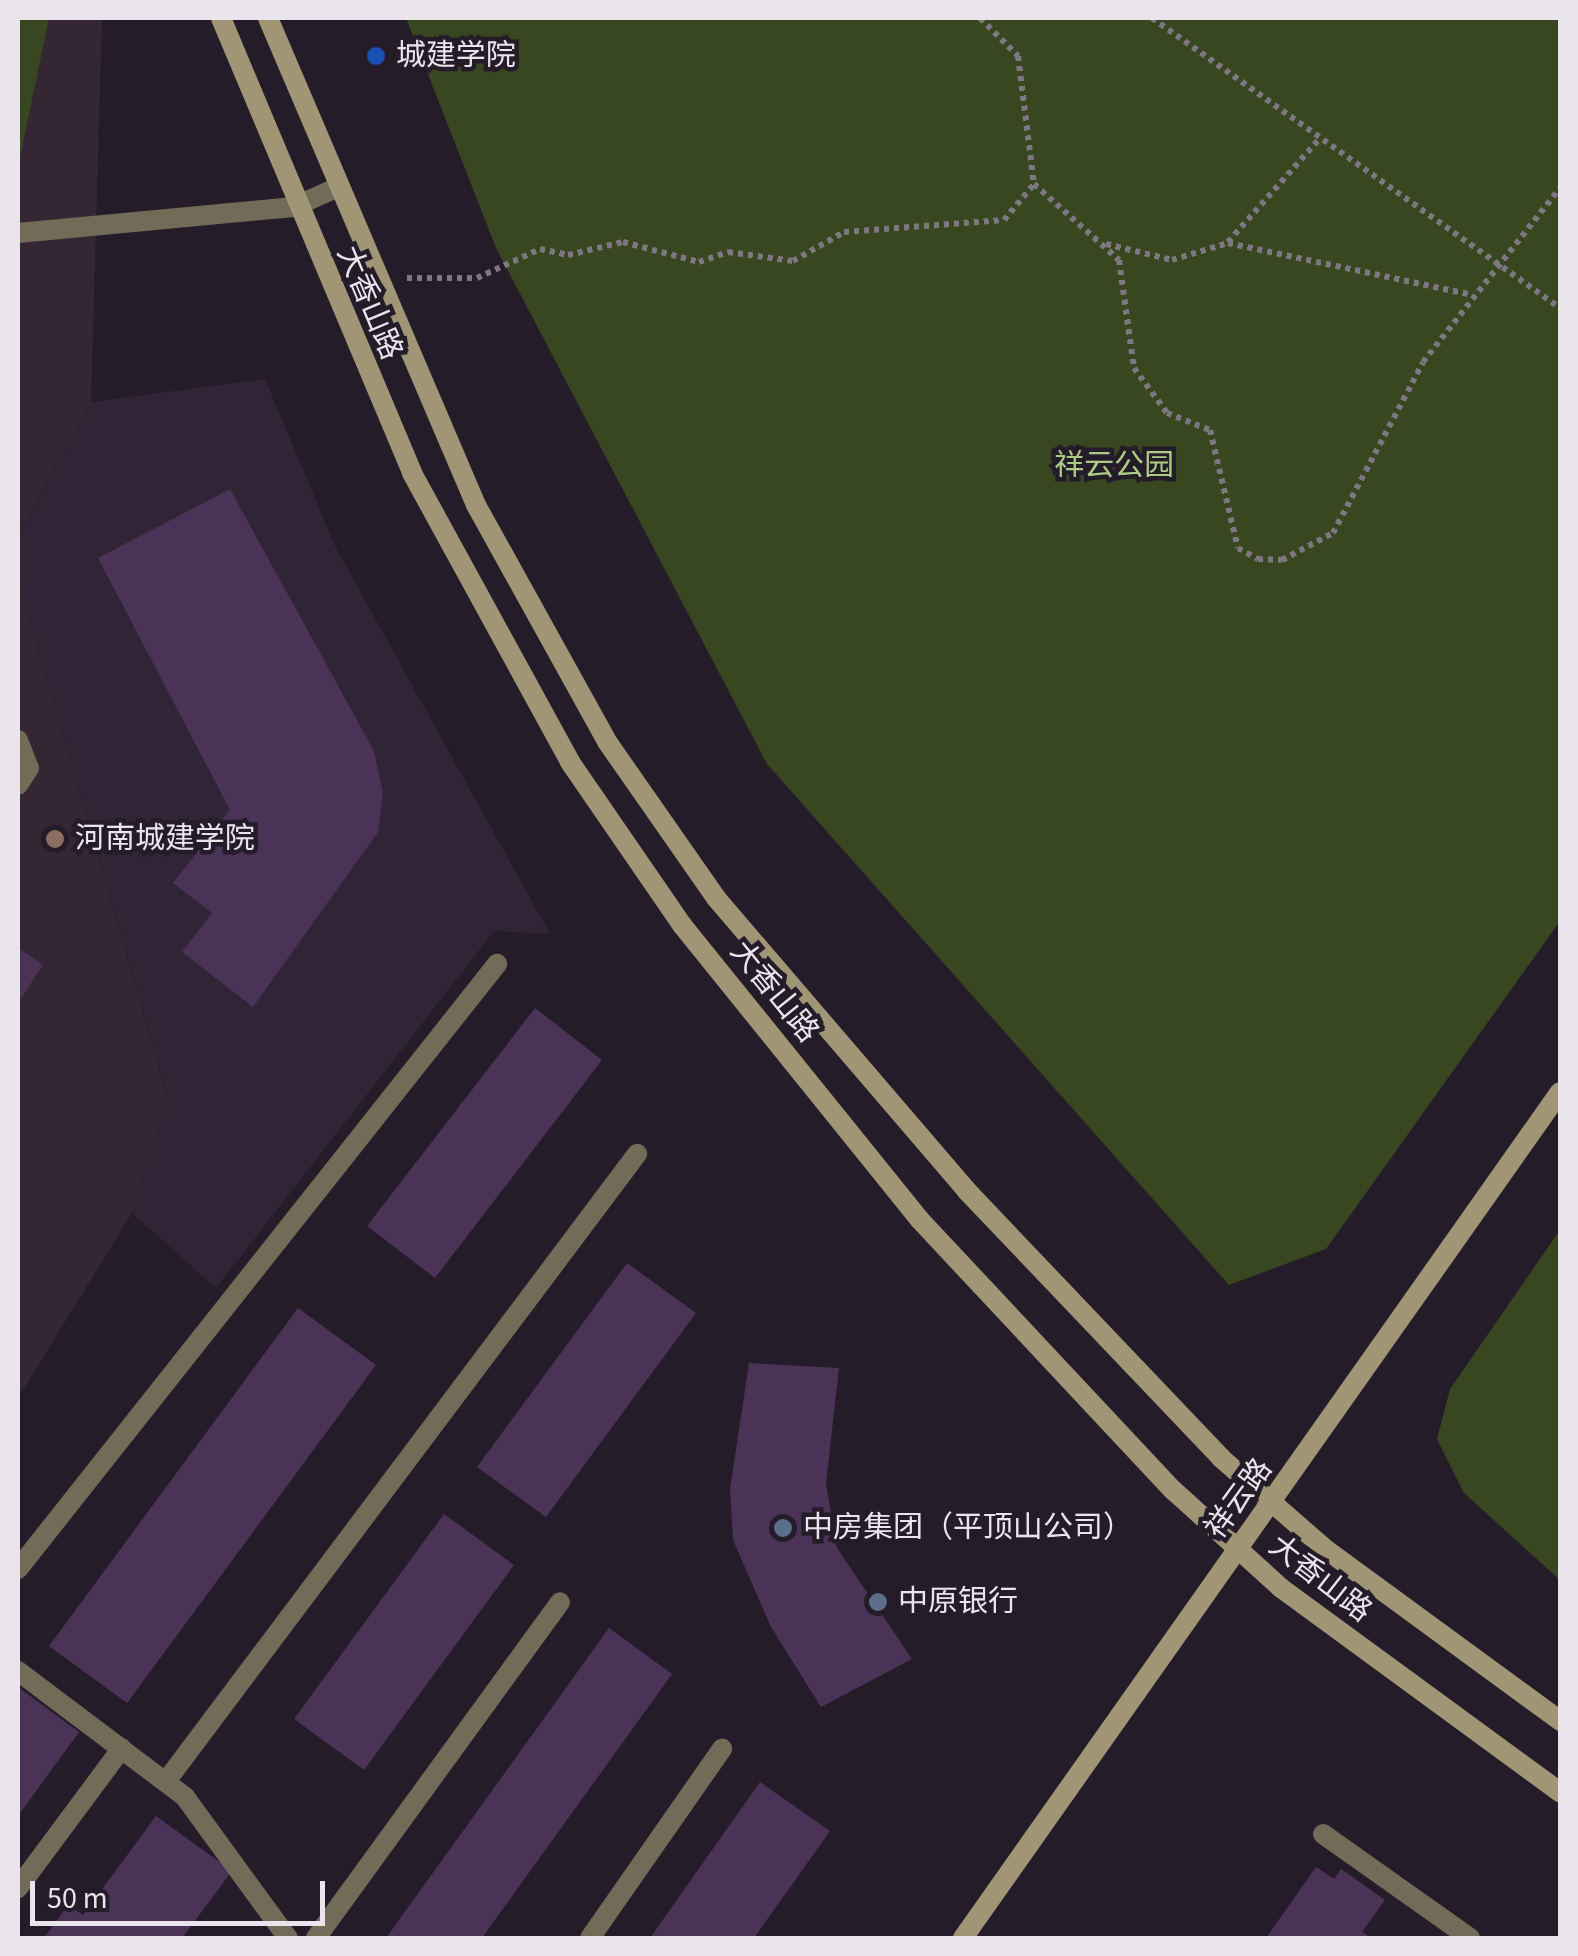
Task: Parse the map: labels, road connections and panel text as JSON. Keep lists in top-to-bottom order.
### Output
{
  "streets": {
    "main road": ["大香山路", "祥云路"]
  },
  "crossings": [
    ["大香山路", "祥云路"]
  ],
  "parks": ["祥云公园"],
  "places": [
    "城建学院",
    "河南城建学院",
    "中房集团（平顶山公司）",
    "中原银行"
  ],
  "scale_bar": "50 m"
}
